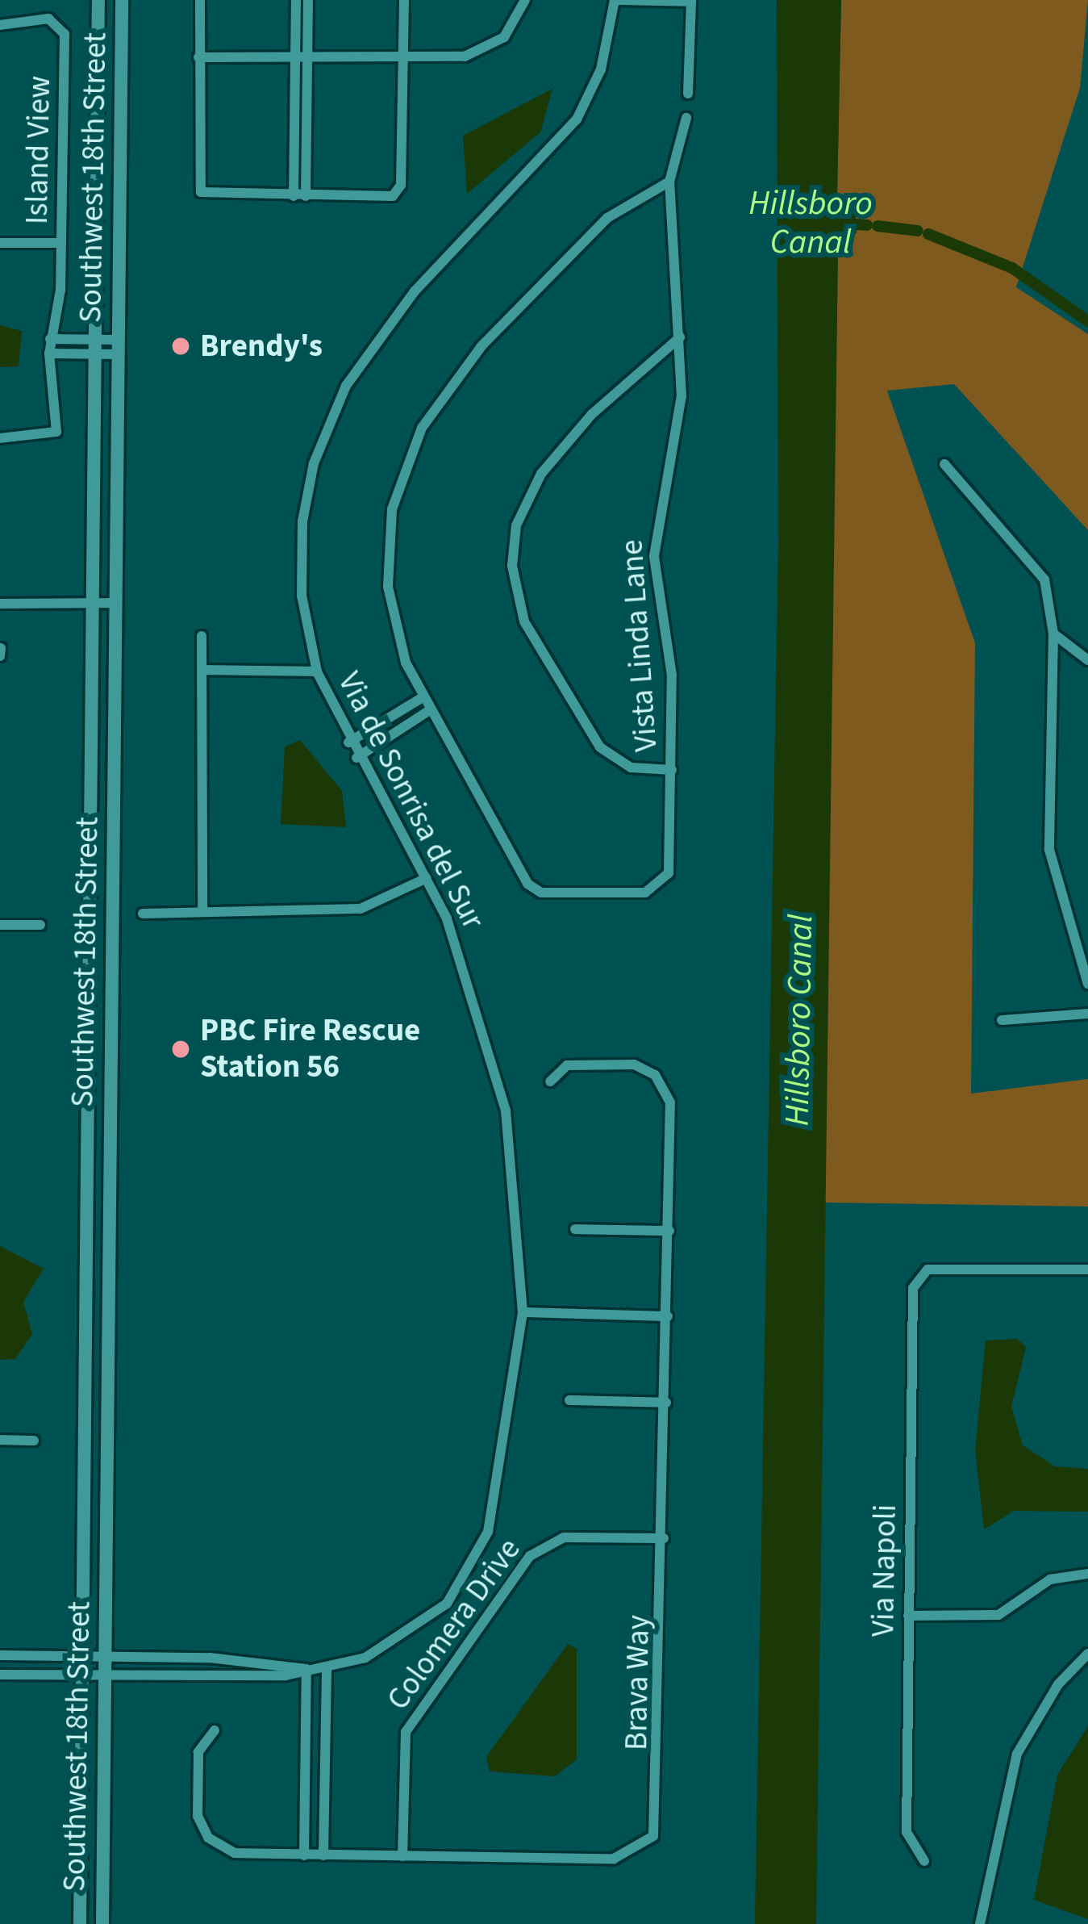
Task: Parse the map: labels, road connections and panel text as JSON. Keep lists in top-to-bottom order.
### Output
{
  "streets": {
    "main road": ["Southwest 18th Street"],
    "street": [
      "Island View",
      "Vista Linda Lane",
      "Via de Sonrisa del Sur",
      "Via Napoli",
      "Colomera Drive",
      "Brava Way"
    ]
  },
  "crossings": [
    ["Southwest 18th Street", "Via de Sonrisa del Sur"],
    ["Colomera Drive", "Brava Way"]
  ],
  "water": ["Hillsboro Canal"],
  "places": ["Brendy's", "PBC Fire Rescue Station 56"]
}
